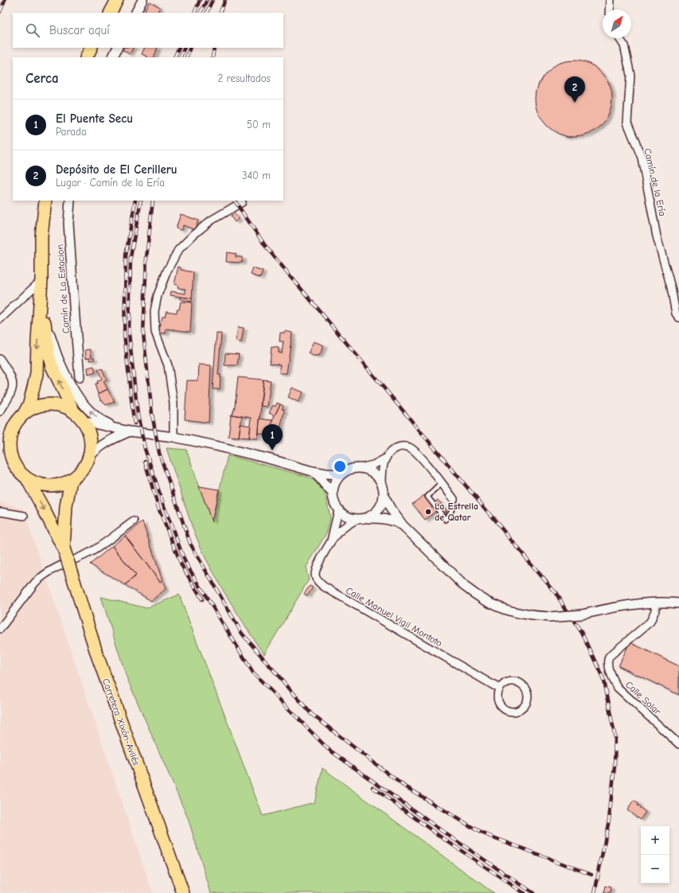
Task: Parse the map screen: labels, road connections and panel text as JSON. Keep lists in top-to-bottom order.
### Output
{
  "streets": {
    "highway": ["Carretera Xixón-Avilés"],
    "street": [
      "Camín de la Ería",
      "Camín de La Estacion",
      "Calle Manuel Vigil Montoto",
      "Calle Solar"
    ]
  },
  "places": ["La Estrella de Qatar"],
  "north": "top right",
  "page": {
    "search": "Buscar aquí",
    "heading": ["Cerca", "2 resultados"],
    "pins": ["2", "1"],
    "list": [
      {
        "mark": "1",
        "name": "El Puente Secu",
        "note": "Parada",
        "value": "50 m"
      },
      {
        "mark": "2",
        "name": "Depósito de El Cerilleru",
        "note": "Lugar · Camín de la Ería",
        "value": "340 m"
      }
    ],
    "map_buttons": ["+", "−"]
  }
}
